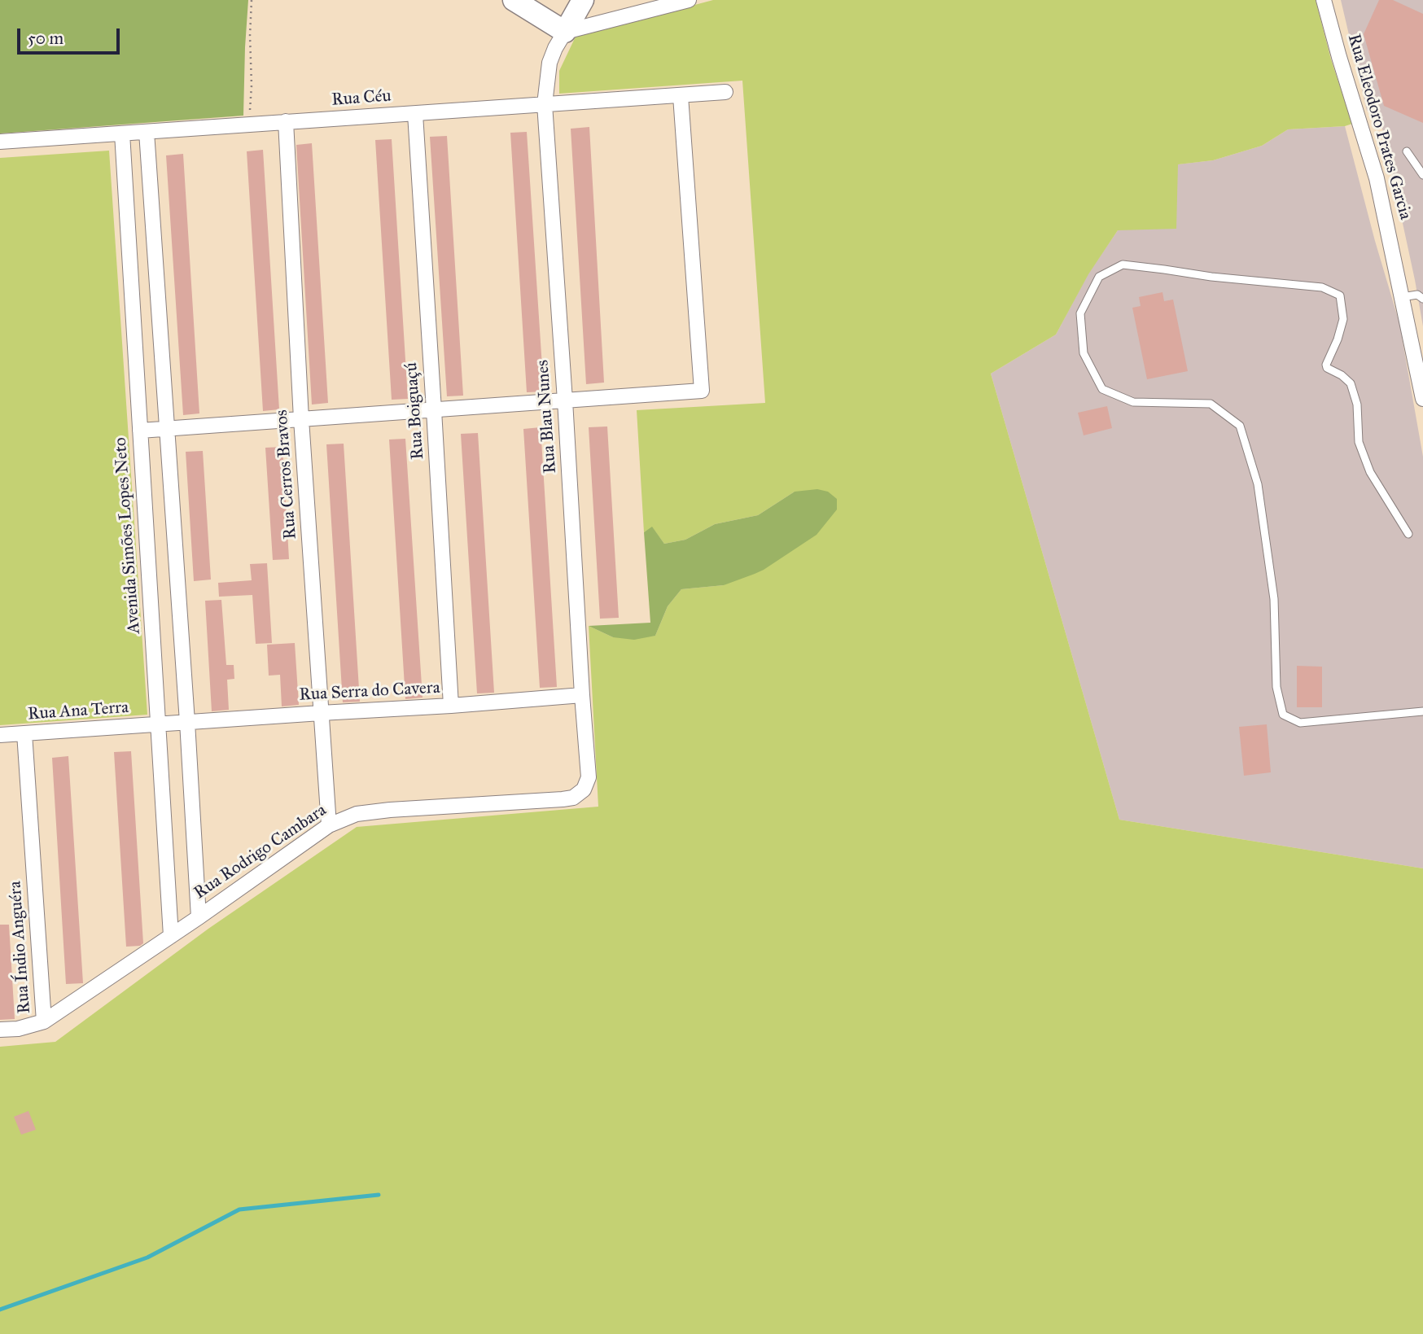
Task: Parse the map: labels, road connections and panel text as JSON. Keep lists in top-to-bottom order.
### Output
{
  "streets": {
    "street": [
      "Rua Céu",
      "Rua Eleodoro Prates Garcia",
      "Rua Boiguaçú",
      "Rua Blau Nunes",
      "Rua Cerros Bravos",
      "Avenida Simões Lopes Neto",
      "Rua Serra do Cavera",
      "Rua Ana Terra",
      "Rua Rodrigo Cambara",
      "Rua Índio Anguéra"
    ]
  },
  "crossings": [
    ["Rua Céu", "Rua Boiguaçú"],
    ["Rua Céu", "Rua Blau Nunes"],
    ["Rua Céu", "Rua Cerros Bravos"],
    ["Rua Céu", "Avenida Simões Lopes Neto"],
    ["Rua Boiguaçú", "Rua Serra do Cavera"],
    ["Rua Blau Nunes", "Rua Serra do Cavera"],
    ["Rua Blau Nunes", "Rua Rodrigo Cambara"],
    ["Rua Cerros Bravos", "Rua Serra do Cavera"],
    ["Rua Cerros Bravos", "Rua Rodrigo Cambara"],
    ["Avenida Simões Lopes Neto", "Rua Serra do Cavera"],
    ["Avenida Simões Lopes Neto", "Rua Ana Terra"],
    ["Avenida Simões Lopes Neto", "Rua Rodrigo Cambara"],
    ["Rua Serra do Cavera", "Rua Ana Terra"],
    ["Rua Ana Terra", "Rua Índio Anguéra"],
    ["Rua Rodrigo Cambara", "Rua Índio Anguéra"]
  ],
  "scale_bar": "50 m"
}
